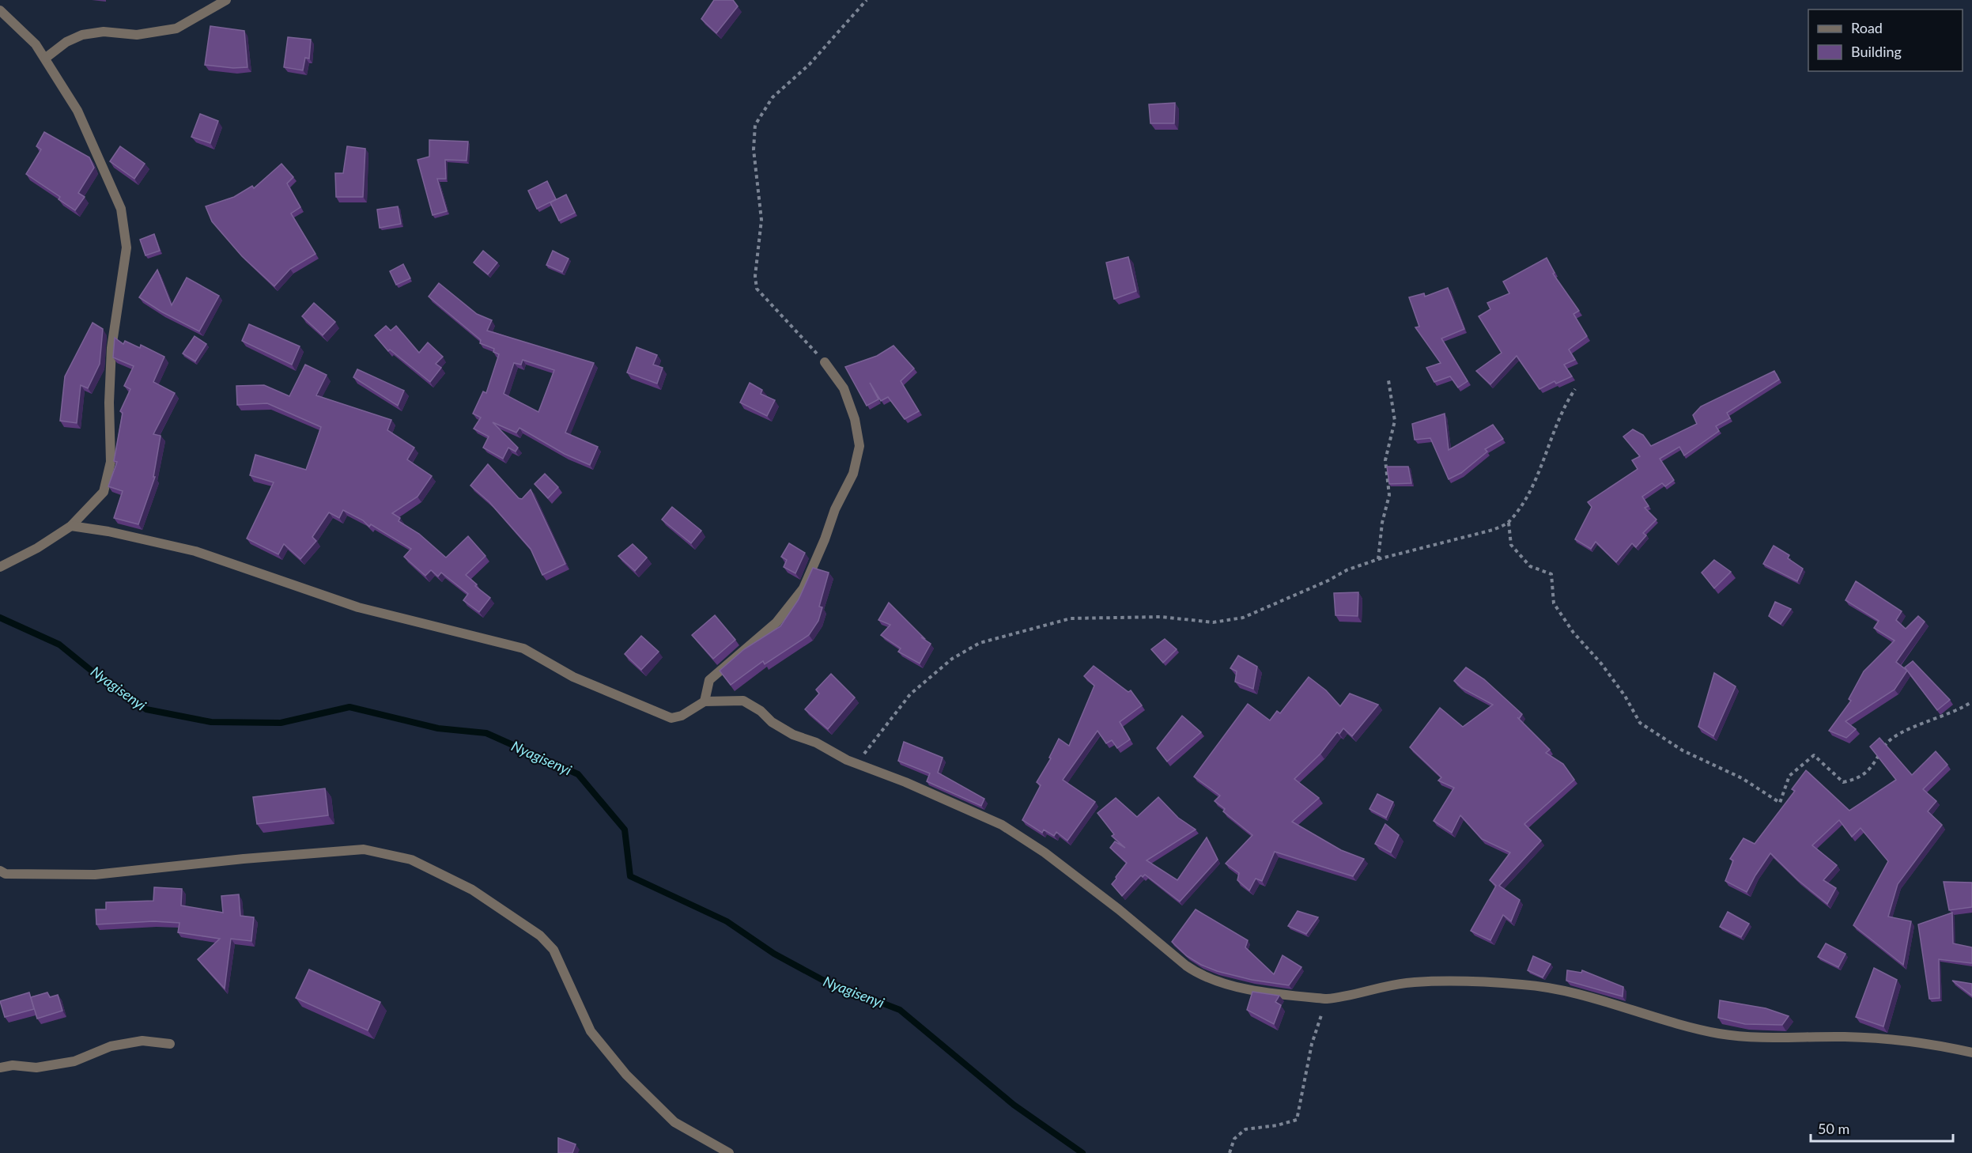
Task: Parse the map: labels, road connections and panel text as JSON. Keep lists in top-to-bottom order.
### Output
{
  "water": ["Nyagisenyi"],
  "legend": ["Road", "Building"],
  "scale_bar": "50 m"
}
